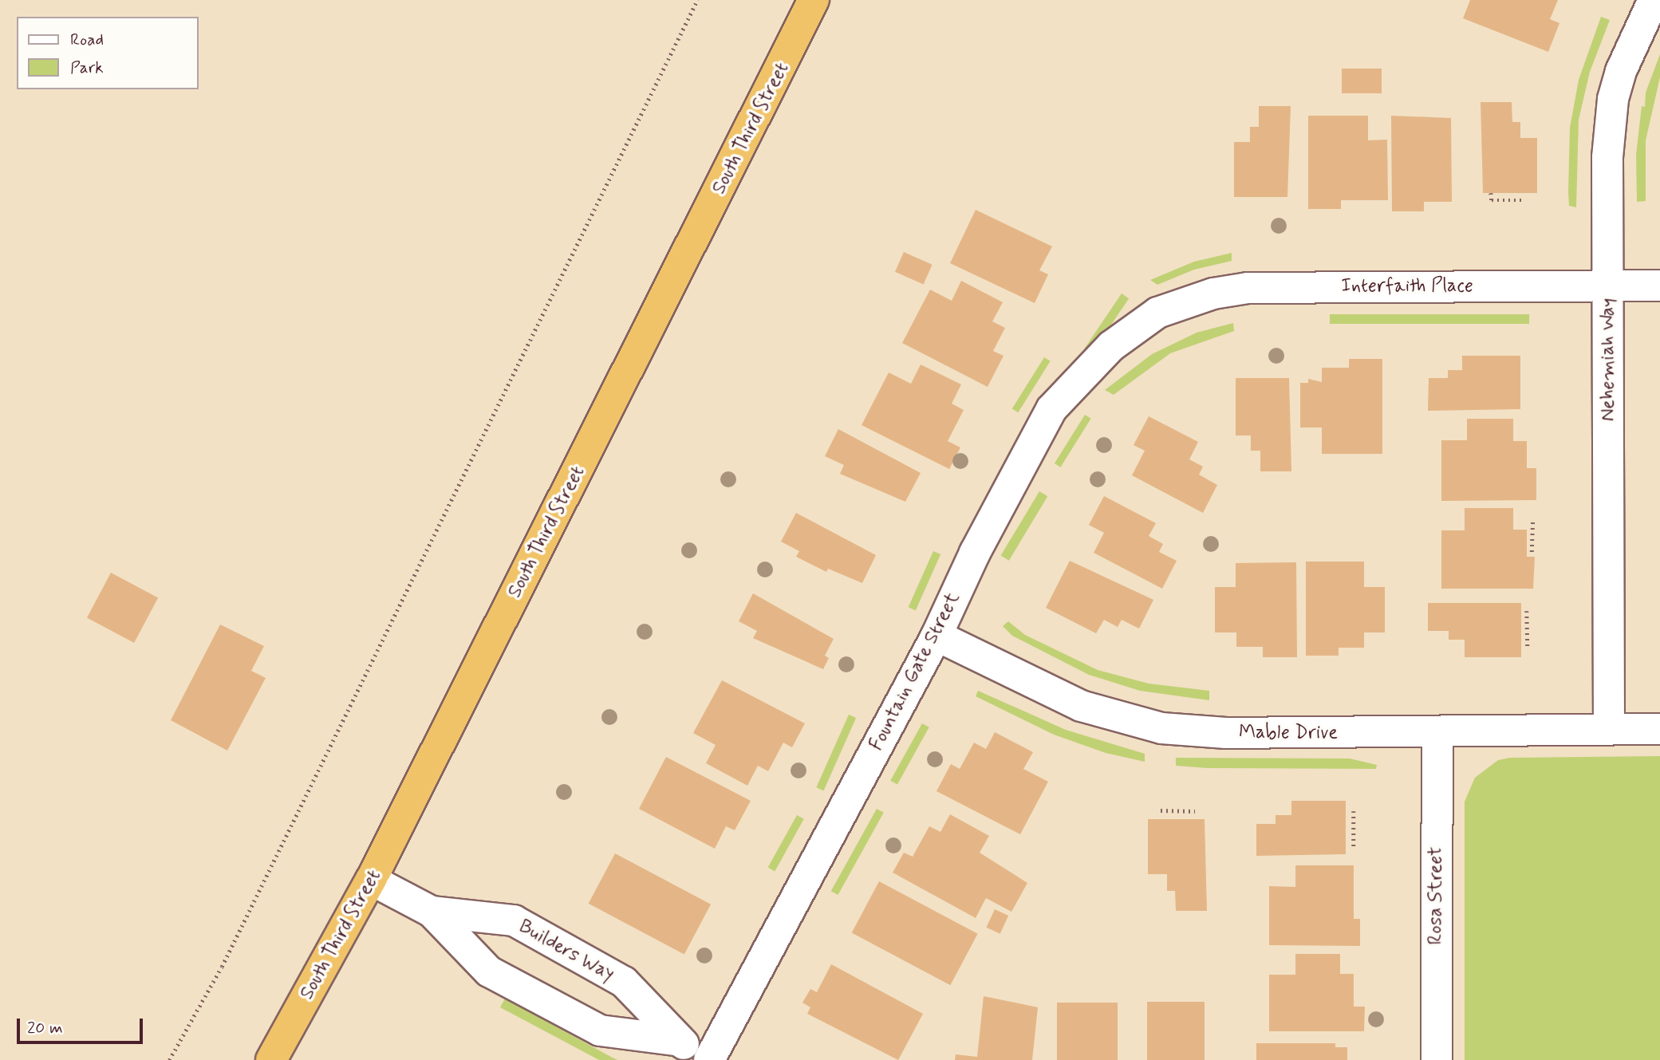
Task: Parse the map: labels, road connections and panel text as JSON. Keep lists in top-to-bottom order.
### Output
{
  "streets": {
    "highway": ["South Third Street"],
    "street": [
      "Interfaith Place",
      "Nehemiah Way",
      "Fountain Gate Street",
      "Mable Drive",
      "Rosa Street",
      "Builders Way"
    ]
  },
  "crossings": [
    ["South Third Street", "Builders Way"],
    ["Interfaith Place", "Nehemiah Way"],
    ["Interfaith Place", "Fountain Gate Street"],
    ["Nehemiah Way", "Mable Drive"],
    ["Fountain Gate Street", "Mable Drive"],
    ["Fountain Gate Street", "Builders Way"],
    ["Mable Drive", "Rosa Street"]
  ],
  "legend": ["Road", "Park"],
  "scale_bar": "20 m"
}
